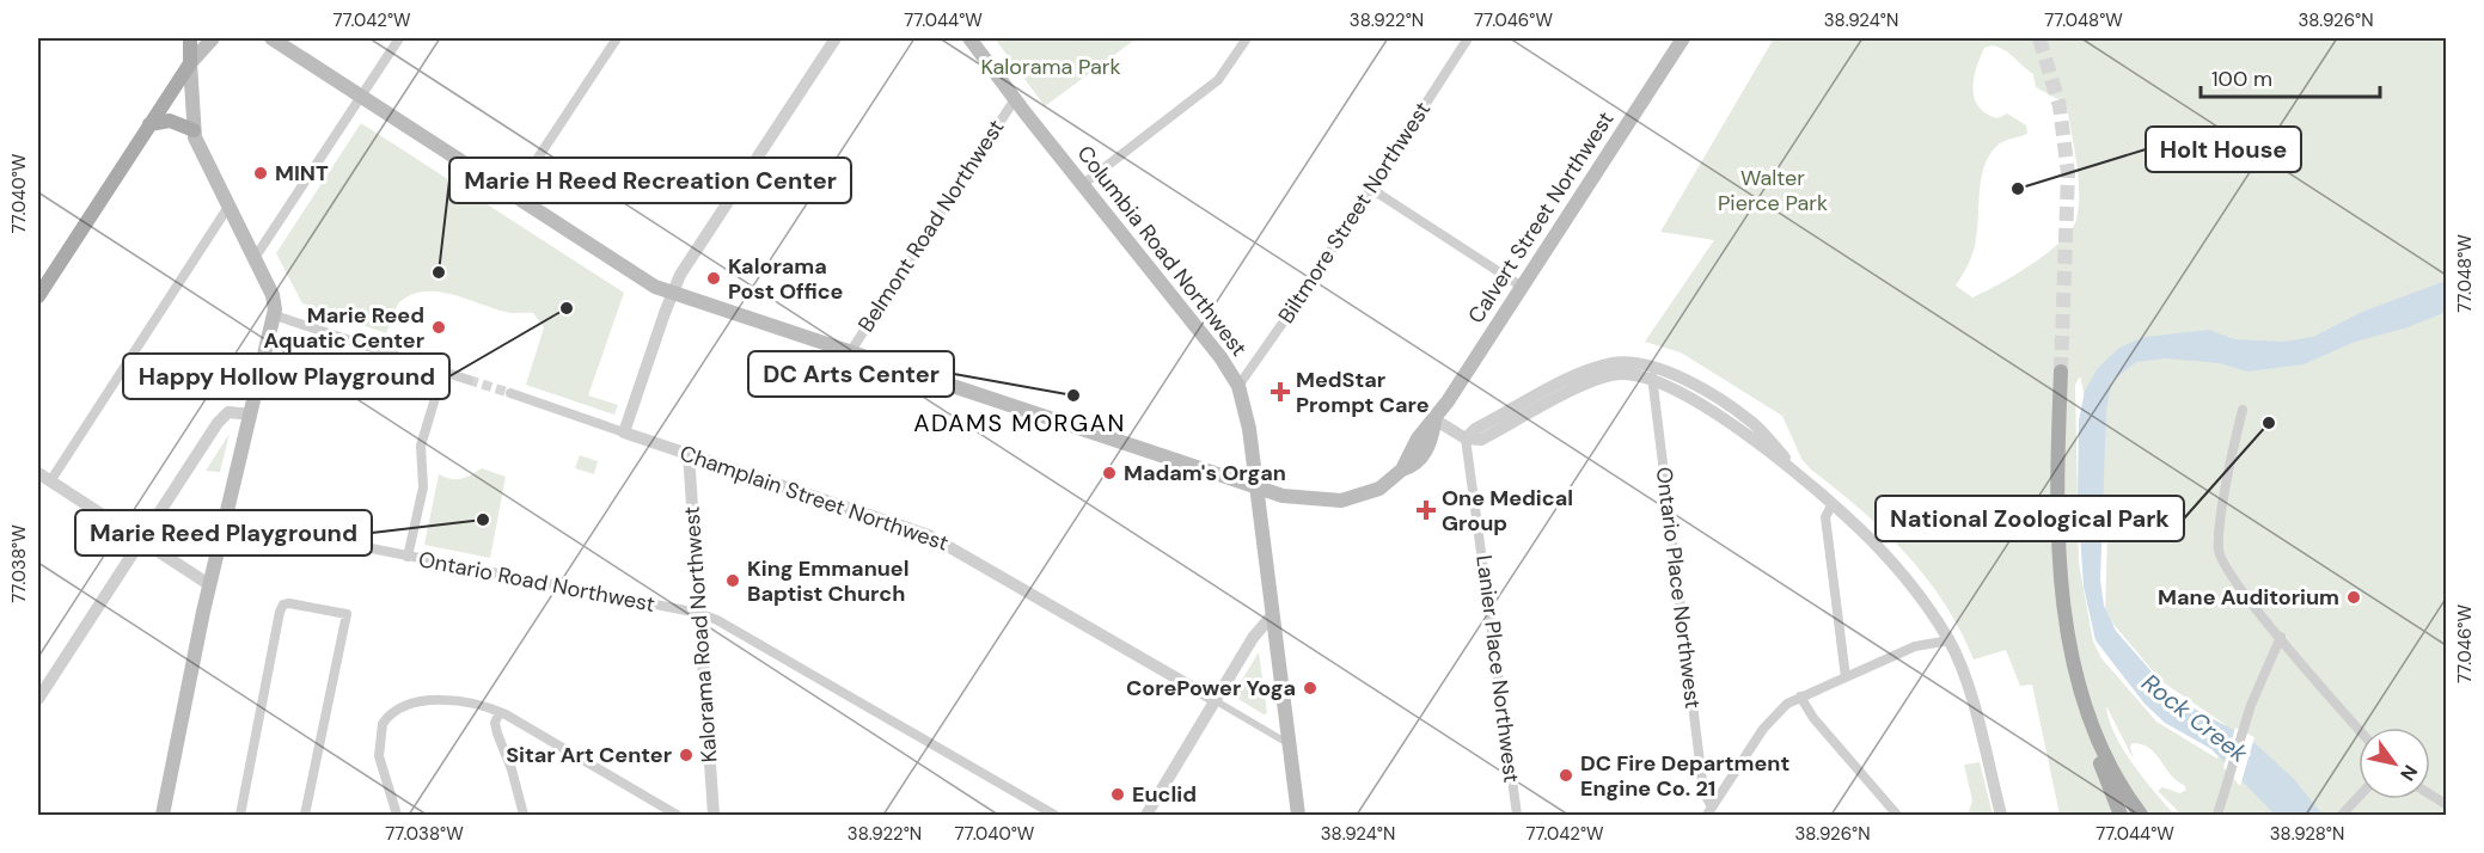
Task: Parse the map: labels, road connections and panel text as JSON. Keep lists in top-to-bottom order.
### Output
{
  "streets": {
    "main road": ["Calvert Street Northwest", "Columbia Road Northwest"],
    "street": [
      "Biltmore Street Northwest",
      "Belmont Road Northwest",
      "Champlain Street Northwest",
      "Ontario Road Northwest",
      "Ontario Place Northwest",
      "Kalorama Road Northwest",
      "Lanier Place Northwest"
    ]
  },
  "crossings": [
    ["Biltmore Street Northwest", "Columbia Road Northwest"],
    ["Calvert Street Northwest", "Columbia Road Northwest"],
    ["Belmont Road Northwest", "Columbia Road Northwest"],
    ["Columbia Road Northwest", "Champlain Street Northwest"],
    ["Champlain Street Northwest", "Kalorama Road Northwest"],
    ["Ontario Road Northwest", "Kalorama Road Northwest"]
  ],
  "districts": ["ADAMS MORGAN"],
  "water": ["Rock Creek"],
  "parks": ["Kalorama Park", "Walter Pierce Park"],
  "places": {
    "other": [
      "MINT",
      "Holt House",
      "Marie H Reed Recreation Center",
      "Kalorama Post Office",
      "Happy Hollow Playground",
      "Marie Reed Aquatic Center",
      "DC Arts Center",
      "National Zoological Park",
      "Madam's Organ",
      "Marie Reed Playground",
      "King Emmanuel Baptist Church",
      "Mane Auditorium",
      "CorePower Yoga",
      "Sitar Art Center",
      "DC Fire Department Engine Co. 21",
      "Euclid"
    ],
    "health": ["MedStar Prompt Care", "One Medical Group"]
  },
  "scale_bar": "100 m",
  "north": "bottom right",
  "coordinates": [
    "77.042°W",
    "77.044°W",
    "38.922°N",
    "77.046°W",
    "38.924°N",
    "77.048°W",
    "38.926°N",
    "77.040°W",
    "77.038°W",
    "38.928°N"
  ]
}
